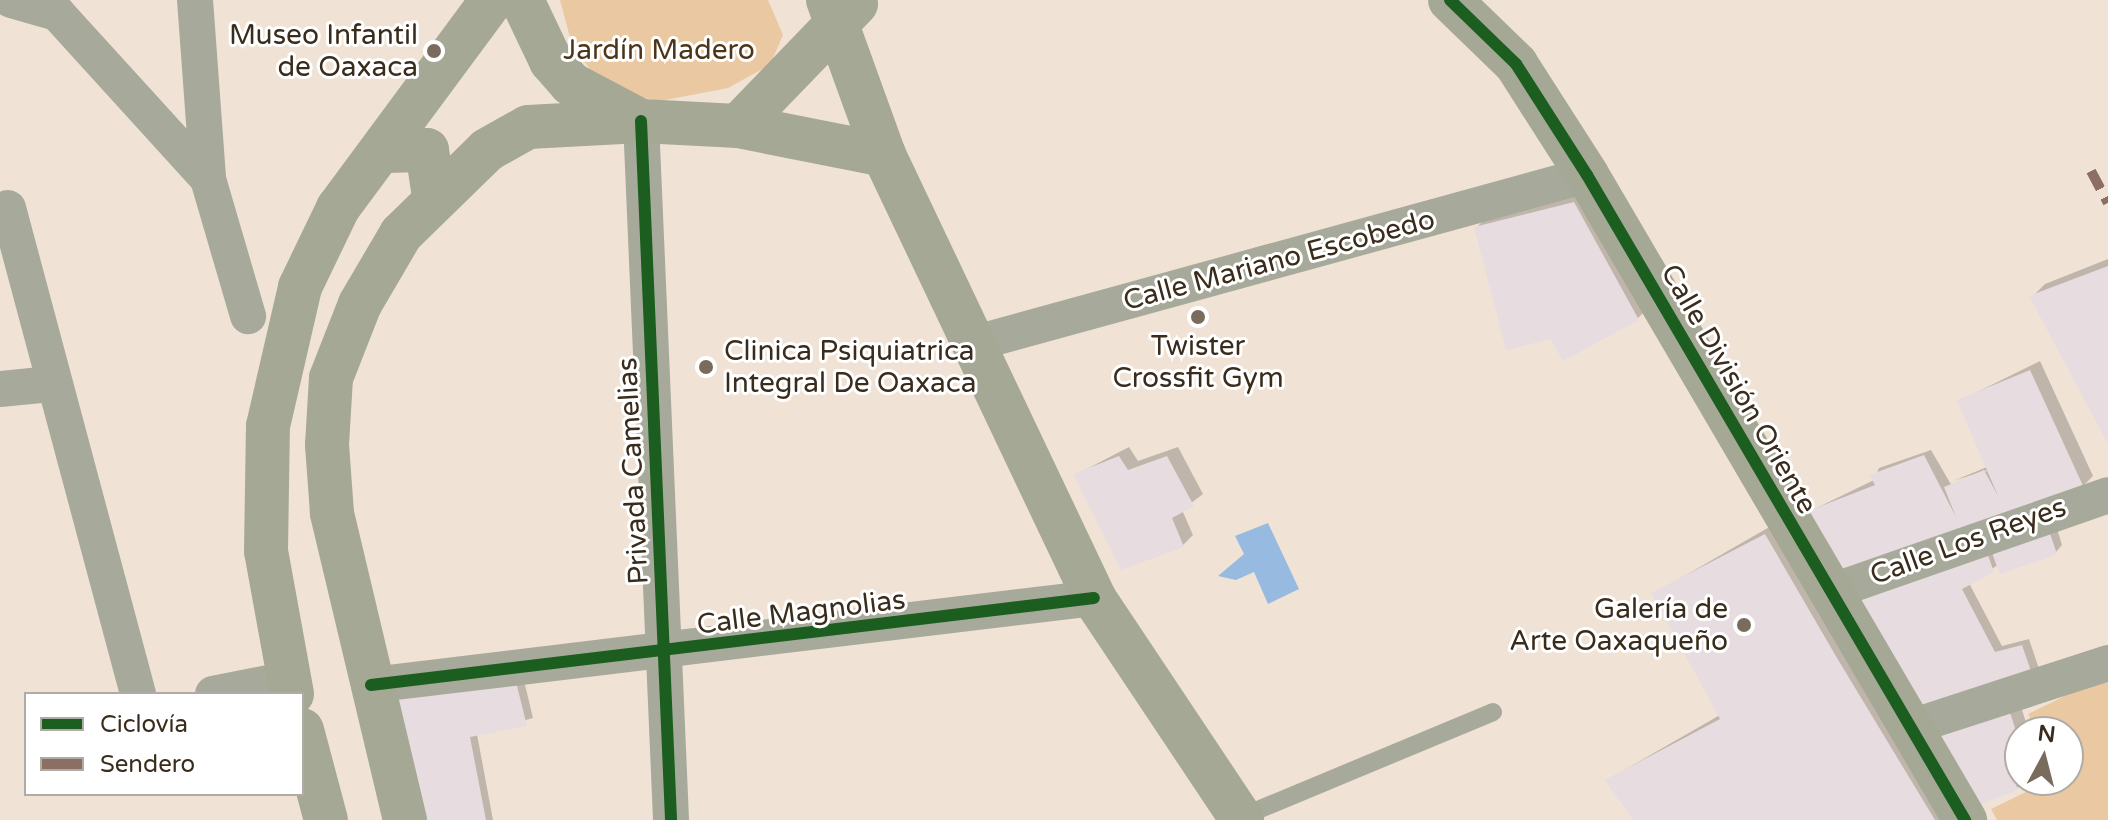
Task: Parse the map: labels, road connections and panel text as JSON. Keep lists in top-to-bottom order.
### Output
{
  "streets": {
    "main road": ["Calle División Oriente"],
    "street": [
      "Calle Mariano Escobedo",
      "Privada Camelias",
      "Calle Los Reyes",
      "Calle Magnolias"
    ]
  },
  "crossings": [
    ["Calle Mariano Escobedo", "Calle División Oriente"],
    ["Calle División Oriente", "Calle Los Reyes"],
    ["Privada Camelias", "Calle Magnolias"]
  ],
  "parks": ["Jardín Madero"],
  "places": [
    "Museo Infantil de Oaxaca",
    "Twister Crossfit Gym",
    "Clinica Psiquiatrica Integral De Oaxaca",
    "Galería de Arte Oaxaqueño"
  ],
  "legend": ["Ciclovía", "Sendero"],
  "north": "top"
}
